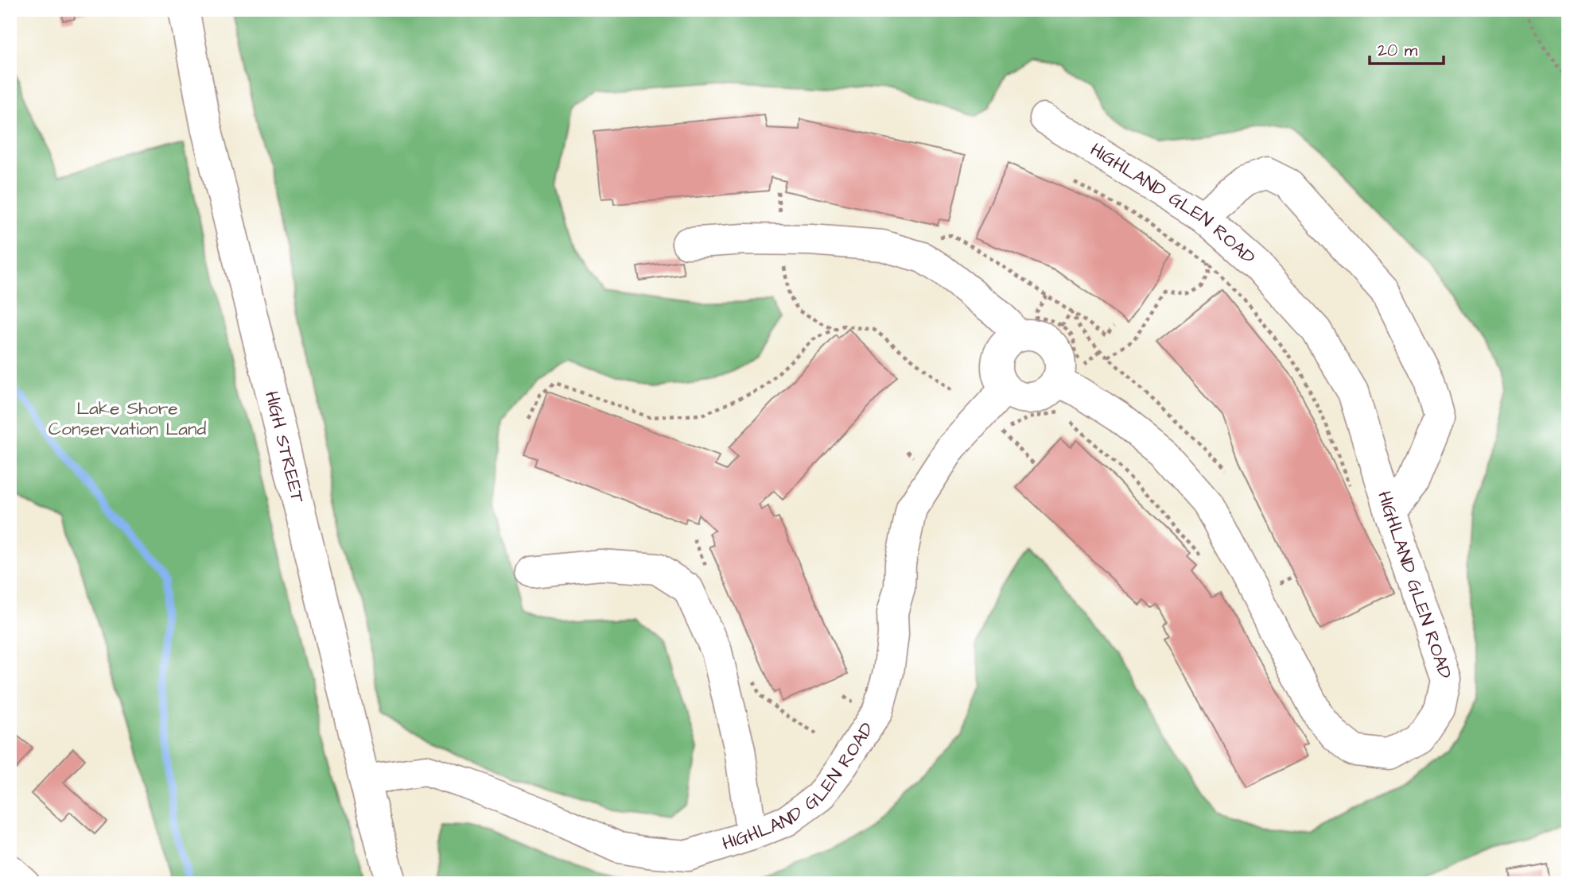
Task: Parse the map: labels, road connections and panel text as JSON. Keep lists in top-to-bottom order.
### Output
{
  "streets": {
    "street": ["HIGHLAND GLEN ROAD", "HIGH STREET"]
  },
  "crossings": [
    ["HIGHLAND GLEN ROAD", "HIGH STREET"]
  ],
  "parks": ["Lake Shore Conservation Land"],
  "scale_bar": "20 m"
}
